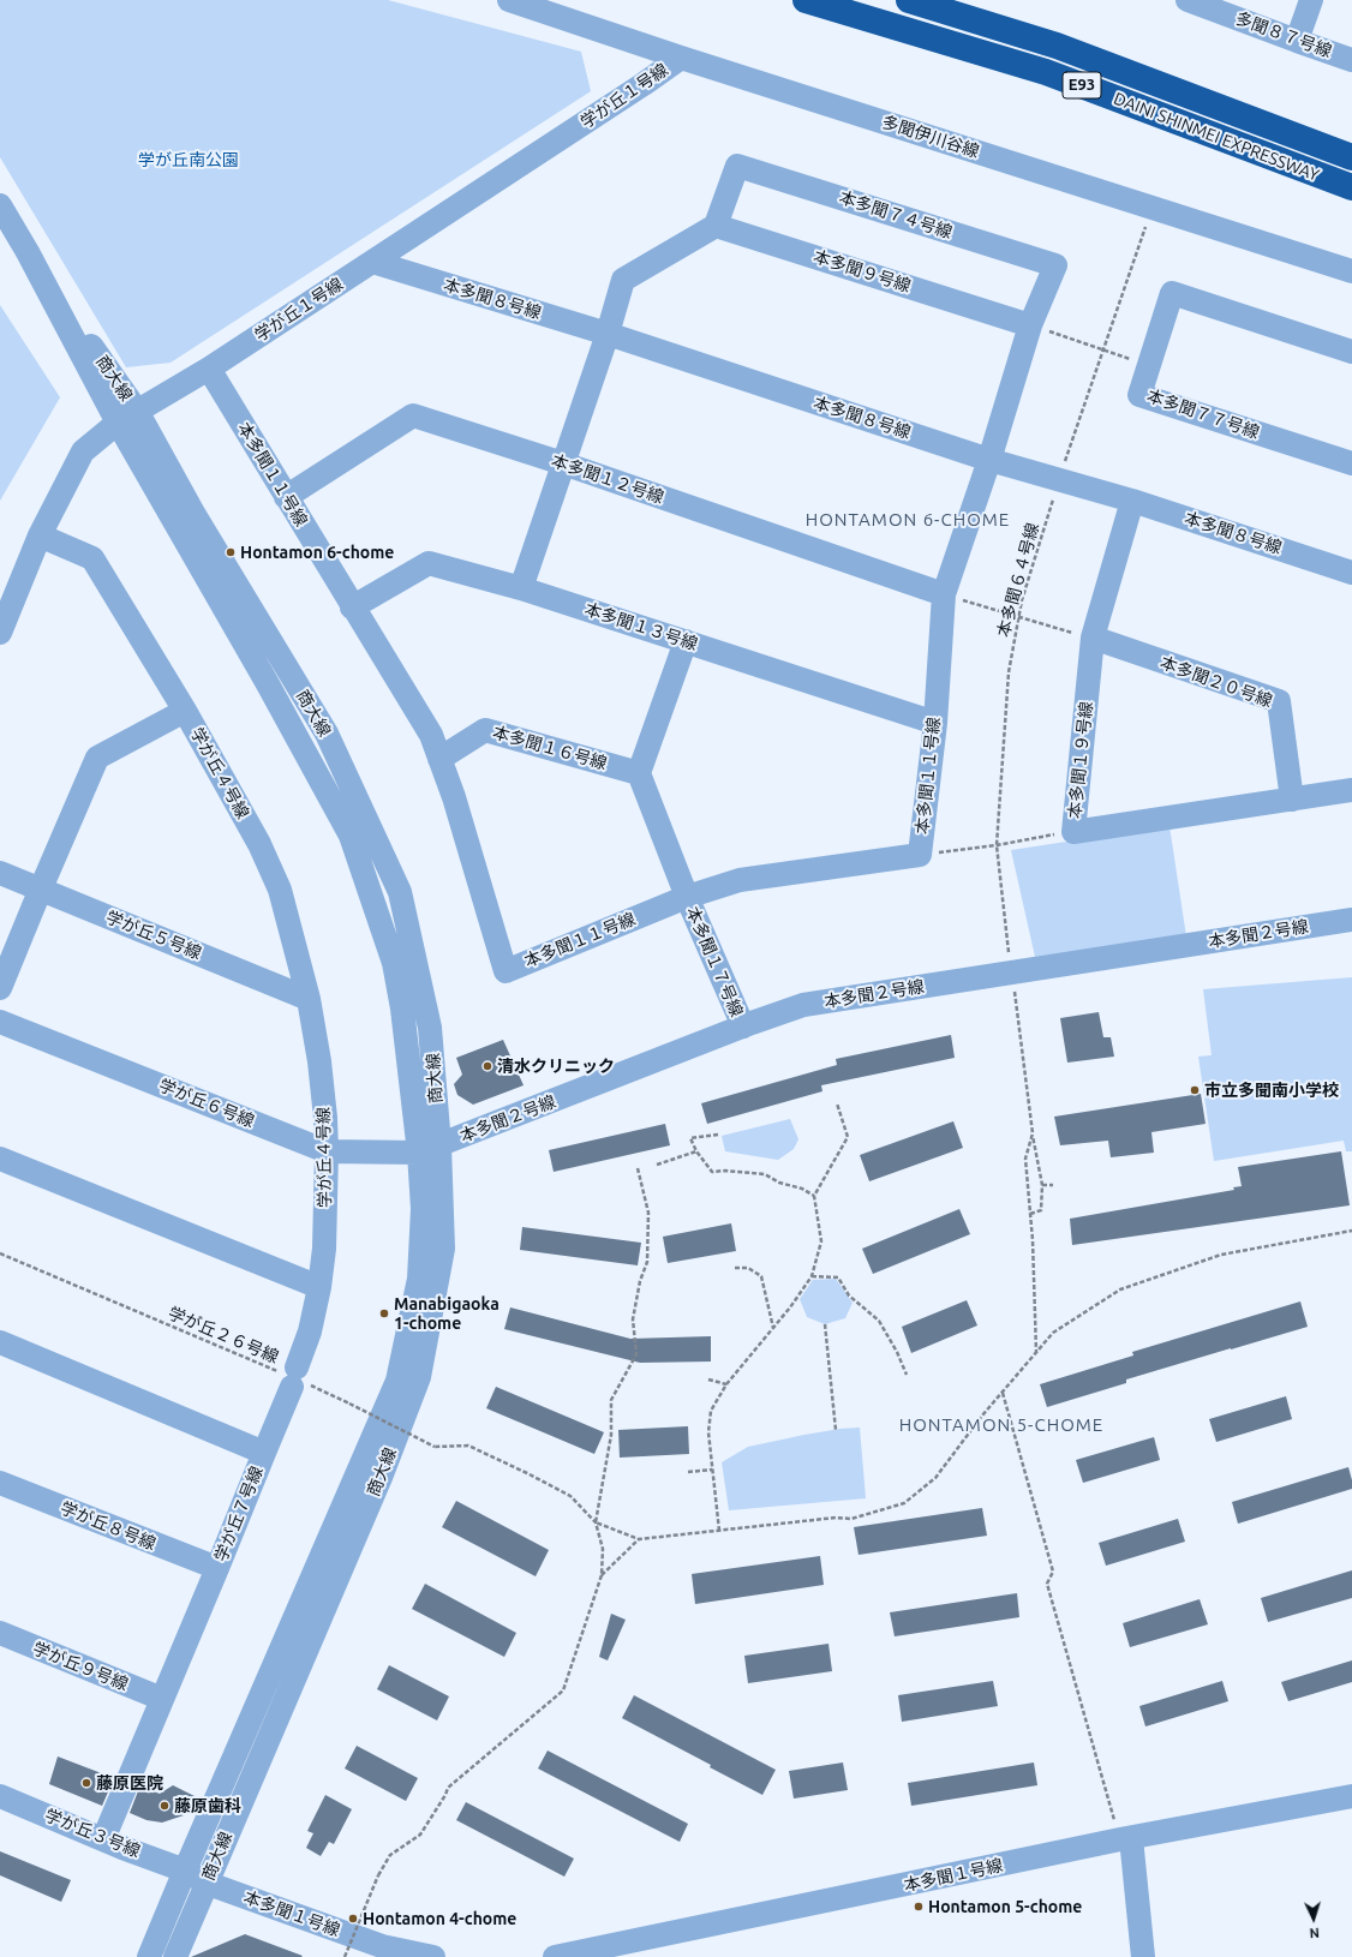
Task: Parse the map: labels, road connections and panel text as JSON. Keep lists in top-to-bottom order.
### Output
{
  "streets": {
    "highway": ["E93", "DAINI SHINMEI EXPRESSWAY"],
    "street": [
      "多聞８７号線",
      "学が丘１号線",
      "多聞伊川谷線",
      "本多聞７４号線",
      "本多聞９号線",
      "本多聞８号線",
      "商大線",
      "本多聞７７号線",
      "本多聞１１号線",
      "本多聞１２号線",
      "本多聞１３号線",
      "本多聞２０号線",
      "本多聞１６号線",
      "本多聞１９号線",
      "学が丘４号線",
      "本多聞２号線",
      "学が丘５号線",
      "本多聞１７号線",
      "学が丘６号線",
      "学が丘７号線",
      "学が丘８号線",
      "学が丘９号線",
      "学が丘３号線",
      "本多聞１号線"
    ],
    "path": ["本多聞６４号線", "学が丘２６号線"]
  },
  "crossings": [
    ["学が丘１号線", "多聞伊川谷線"],
    ["学が丘１号線", "本多聞８号線"],
    ["学が丘１号線", "商大線"],
    ["学が丘１号線", "本多聞１１号線"],
    ["学が丘１号線", "学が丘４号線"],
    ["多聞伊川谷線", "本多聞６４号線"],
    ["本多聞７４号線", "本多聞９号線"],
    ["本多聞８号線", "本多聞１１号線"],
    ["本多聞８号線", "本多聞６４号線"],
    ["本多聞８号線", "本多聞１９号線"],
    ["商大線", "本多聞２号線"],
    ["商大線", "学が丘６号線"],
    ["商大線", "学が丘３号線"],
    ["商大線", "本多聞１号線"],
    ["本多聞１１号線", "本多聞１２号線"],
    ["本多聞１１号線", "本多聞１３号線"],
    ["本多聞１１号線", "本多聞１６号線"],
    ["本多聞１１号線", "本多聞１７号線"],
    ["本多聞６４号線", "本多聞２号線"],
    ["本多聞２０号線", "本多聞１９号線"],
    ["本多聞１６号線", "本多聞１７号線"],
    ["学が丘４号線", "学が丘５号線"],
    ["学が丘４号線", "学が丘６号線"],
    ["学が丘４号線", "学が丘２６号線"],
    ["学が丘４号線", "学が丘７号線"],
    ["本多聞２号線", "本多聞１７号線"],
    ["本多聞２号線", "学が丘６号線"],
    ["学が丘７号線", "学が丘８号線"],
    ["学が丘７号線", "学が丘９号線"],
    ["学が丘７号線", "学が丘３号線"],
    ["学が丘３号線", "本多聞１号線"]
  ],
  "districts": ["HONTAMON 6-CHOME", "HONTAMON 5-CHOME"],
  "parks": ["学が丘南公園"],
  "places": [
    "Hontamon 6-chome",
    "清水クリニック",
    "市立多聞南小学校",
    "Manabigaoka 1-chome",
    "藤原医院",
    "藤原歯科",
    "Hontamon 5-chome",
    "Hontamon 4-chome"
  ],
  "north": "bottom"
}
